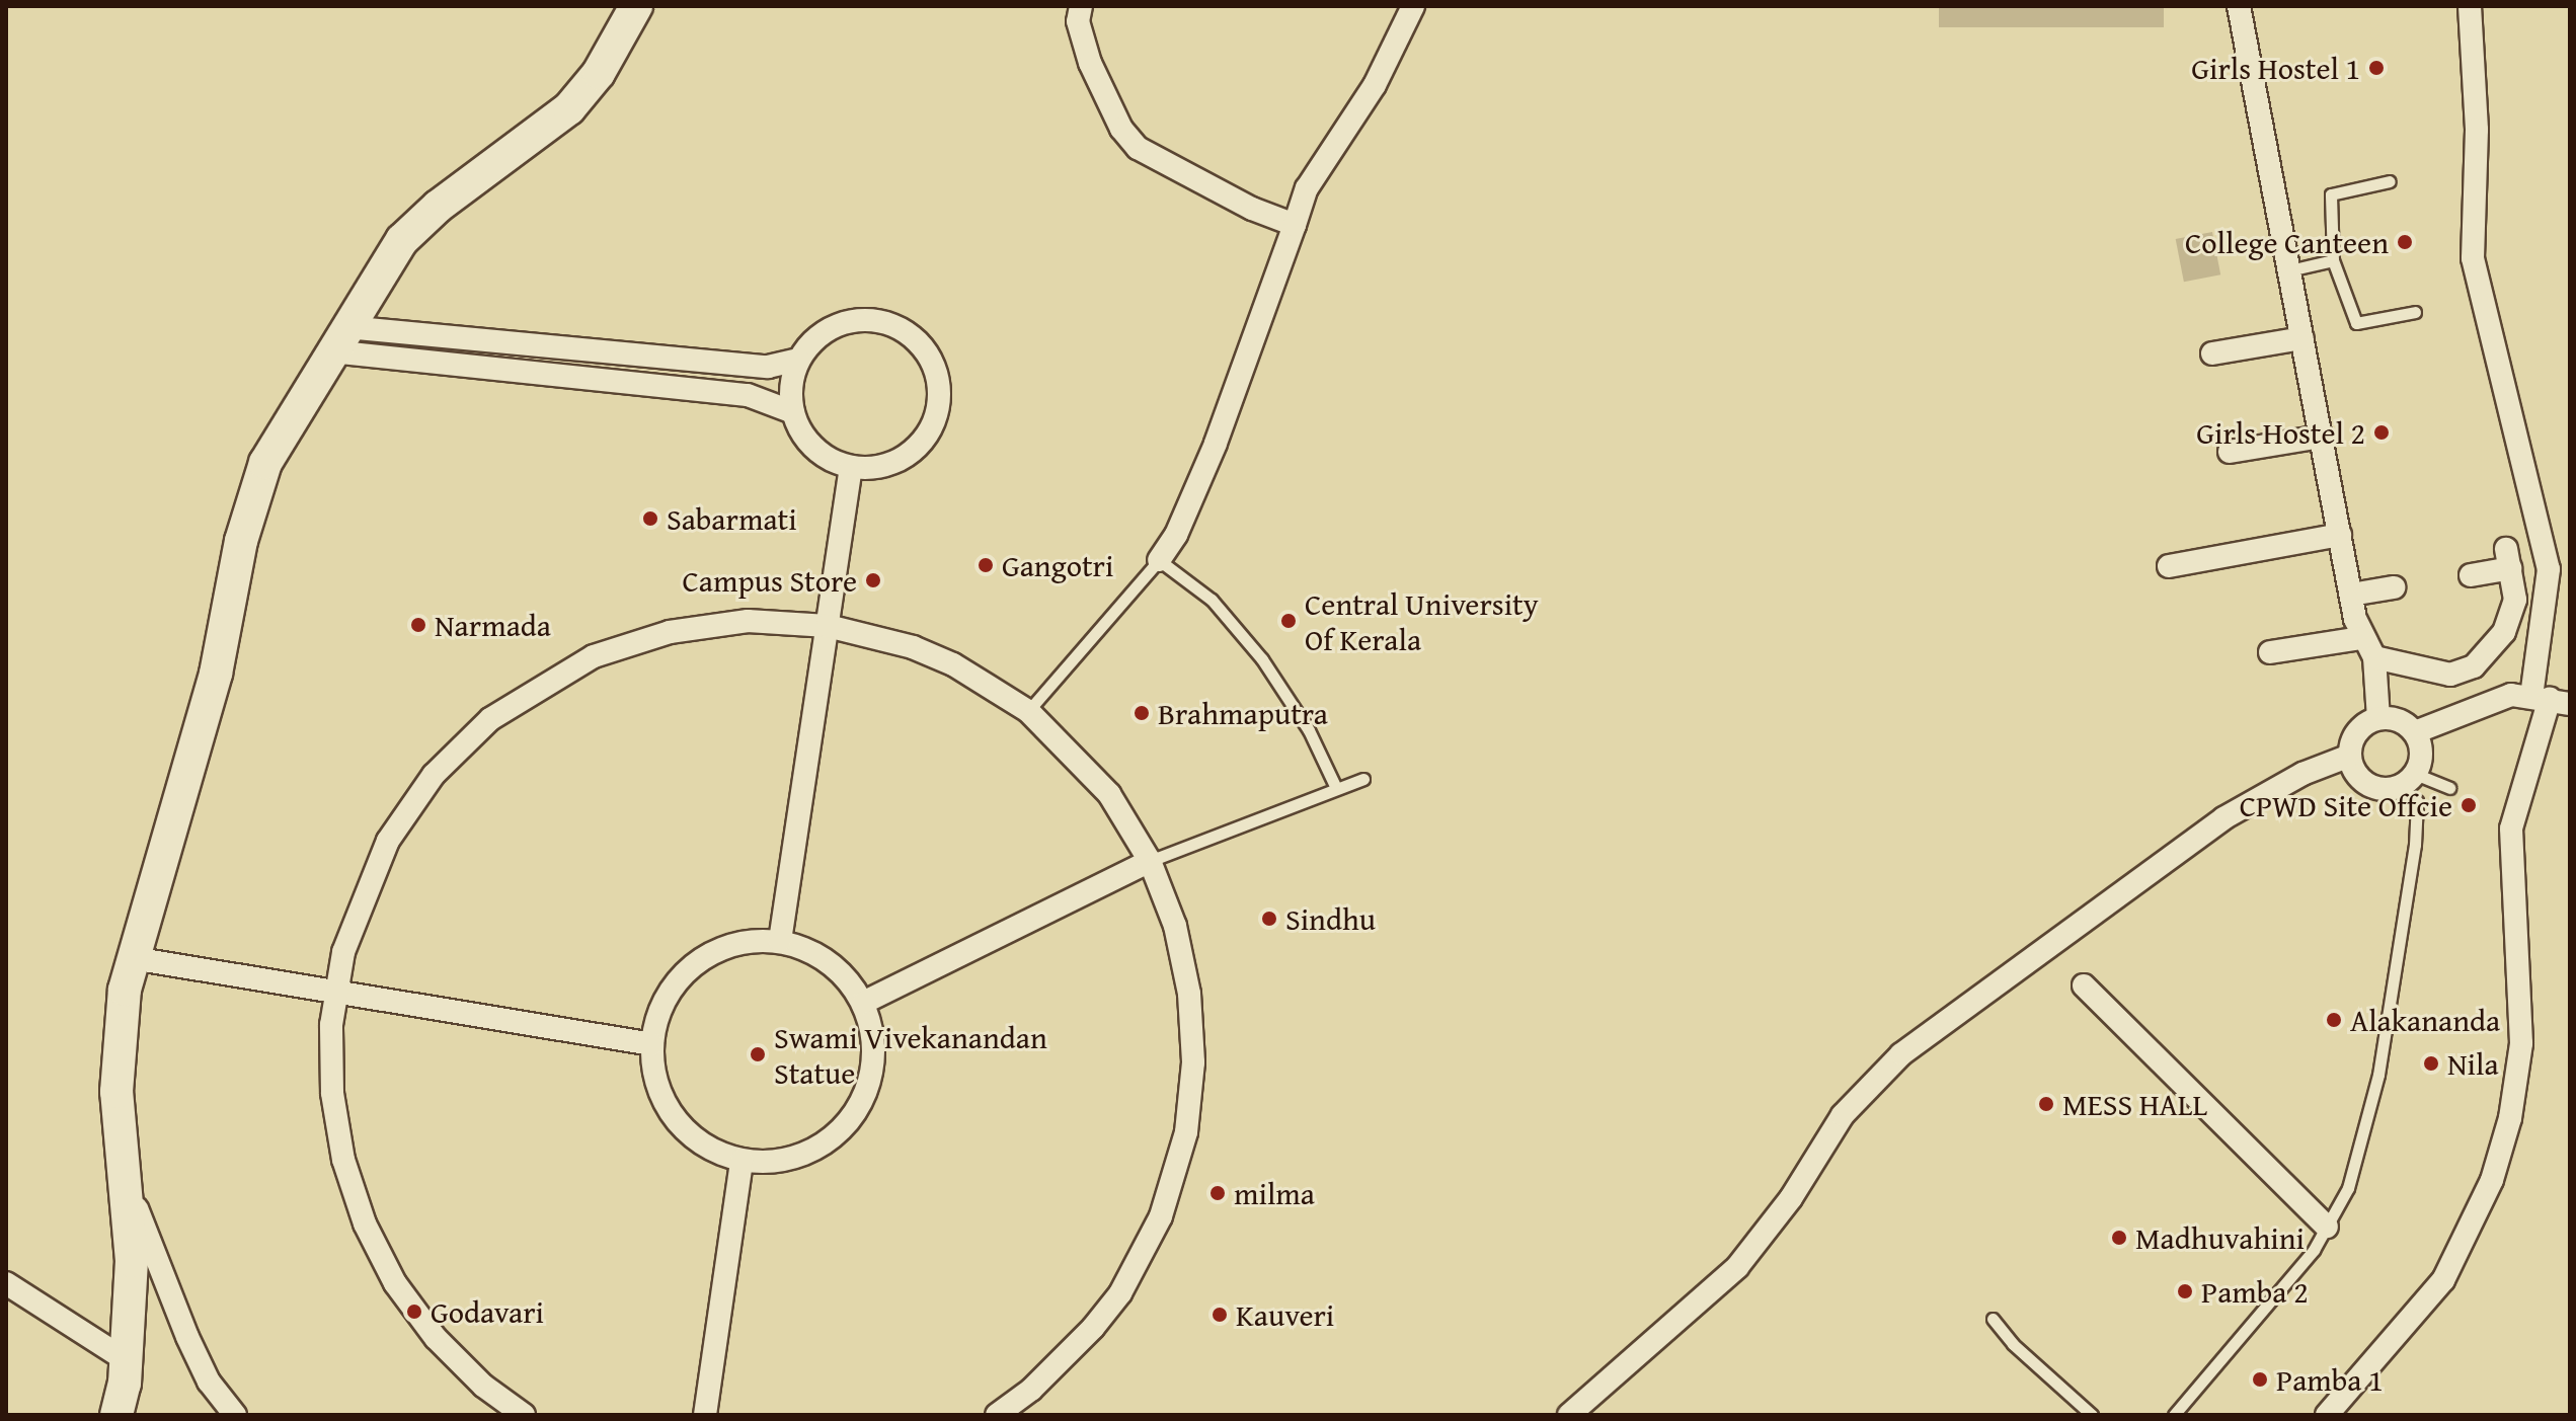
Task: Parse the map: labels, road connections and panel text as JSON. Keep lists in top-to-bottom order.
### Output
{
  "places": [
    "Girls Hostel 1",
    "College Canteen",
    "Girls Hostel 2",
    "Sabarmati",
    "Gangotri",
    "Campus Store",
    "Central University Of Kerala",
    "Narmada",
    "Brahmaputra",
    "CPWD Site Offcie",
    "Sindhu",
    "Alakananda",
    "Swami Vivekanandan Statue",
    "Nila",
    "MESS HALL",
    "milma",
    "Madhuvahini",
    "Pamba 2",
    "Godavari",
    "Kauveri",
    "Pamba 1"
  ]
}
